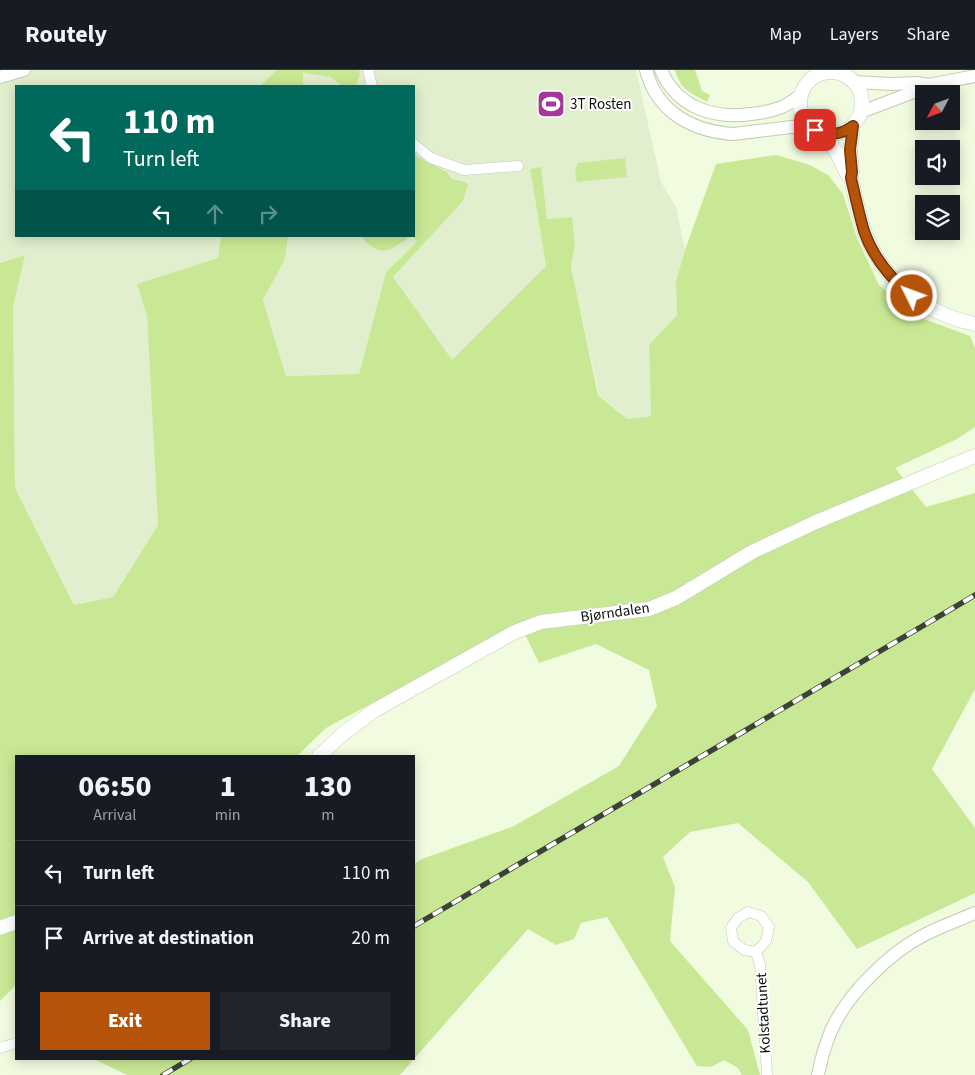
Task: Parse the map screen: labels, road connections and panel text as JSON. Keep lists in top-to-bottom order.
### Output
{
  "streets": {
    "main road": ["Bjørndalen"],
    "street": ["Kolstadtunet"]
  },
  "places": {
    "sports": ["3T Rosten"]
  },
  "north": "bottom left",
  "page": {
    "header": "Routely",
    "nav": ["Map", "Layers", "Share"],
    "turn": ["110 m", "Turn left"],
    "eta": [
      "06:50",
      "Arrival",
      "1",
      "min",
      "130",
      "m"
    ],
    "list": [
      {
        "name": "Turn left",
        "value": "110 m"
      },
      {
        "name": "Arrive at destination",
        "value": "20 m"
      }
    ],
    "buttons": ["Exit", "Share"]
  }
}
